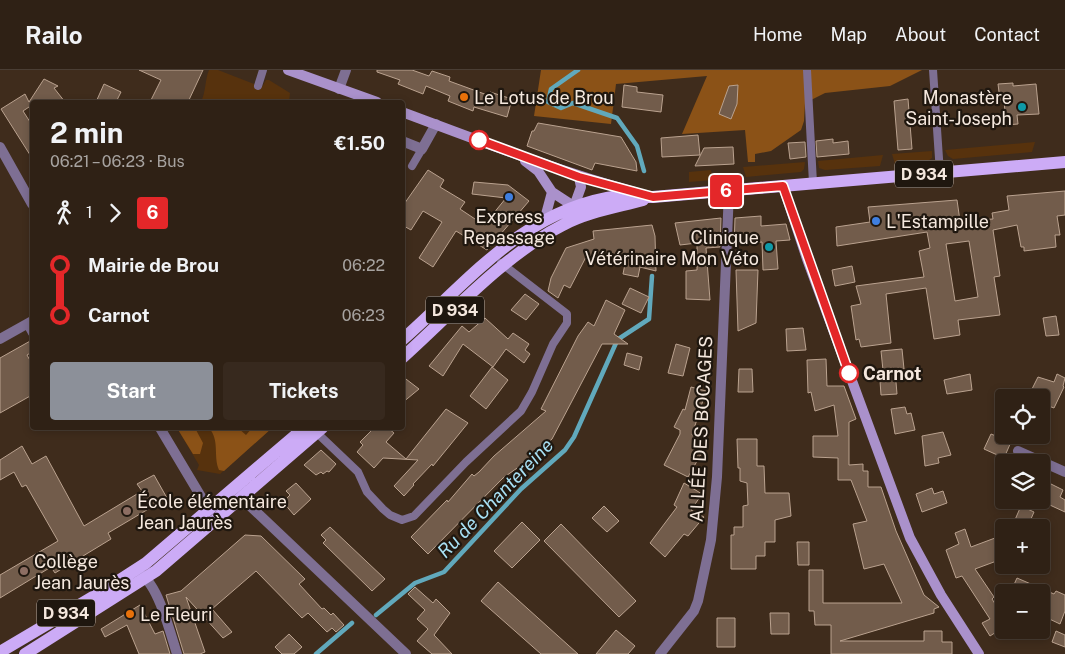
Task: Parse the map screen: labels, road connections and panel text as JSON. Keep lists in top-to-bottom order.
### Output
{
  "streets": {
    "main road": ["D 934"],
    "street": ["ALLÉE DES BOCAGES"]
  },
  "crossings": [
    ["D 934", "ALLÉE DES BOCAGES"]
  ],
  "water": ["Ru de Chantereine"],
  "places": [
    "Le Lotus de Brou",
    "Monastère Saint-Joseph",
    "Express Repassage",
    "L'Estampille",
    "Clinique Vétérinaire Mon Véto",
    "Carnot",
    "École élémentaire Jean Jaurès",
    "Collège Jean Jaurès",
    "Le Fleuri"
  ],
  "lines": ["bus line 6"],
  "page": {
    "header": "Railo",
    "nav": [
      "Home",
      "Map",
      "About",
      "Contact"
    ],
    "on_map": "6",
    "heading": ["2 min", "06:21 – 06:23 · Bus", "€1.50"],
    "legs": ["1", "6"],
    "list": [
      {
        "name": "Mairie de Brou",
        "value": "06:22"
      },
      {
        "name": "Carnot",
        "value": "06:23"
      }
    ],
    "buttons": ["Start", "Tickets"],
    "map_buttons": ["+", "−"]
  }
}
